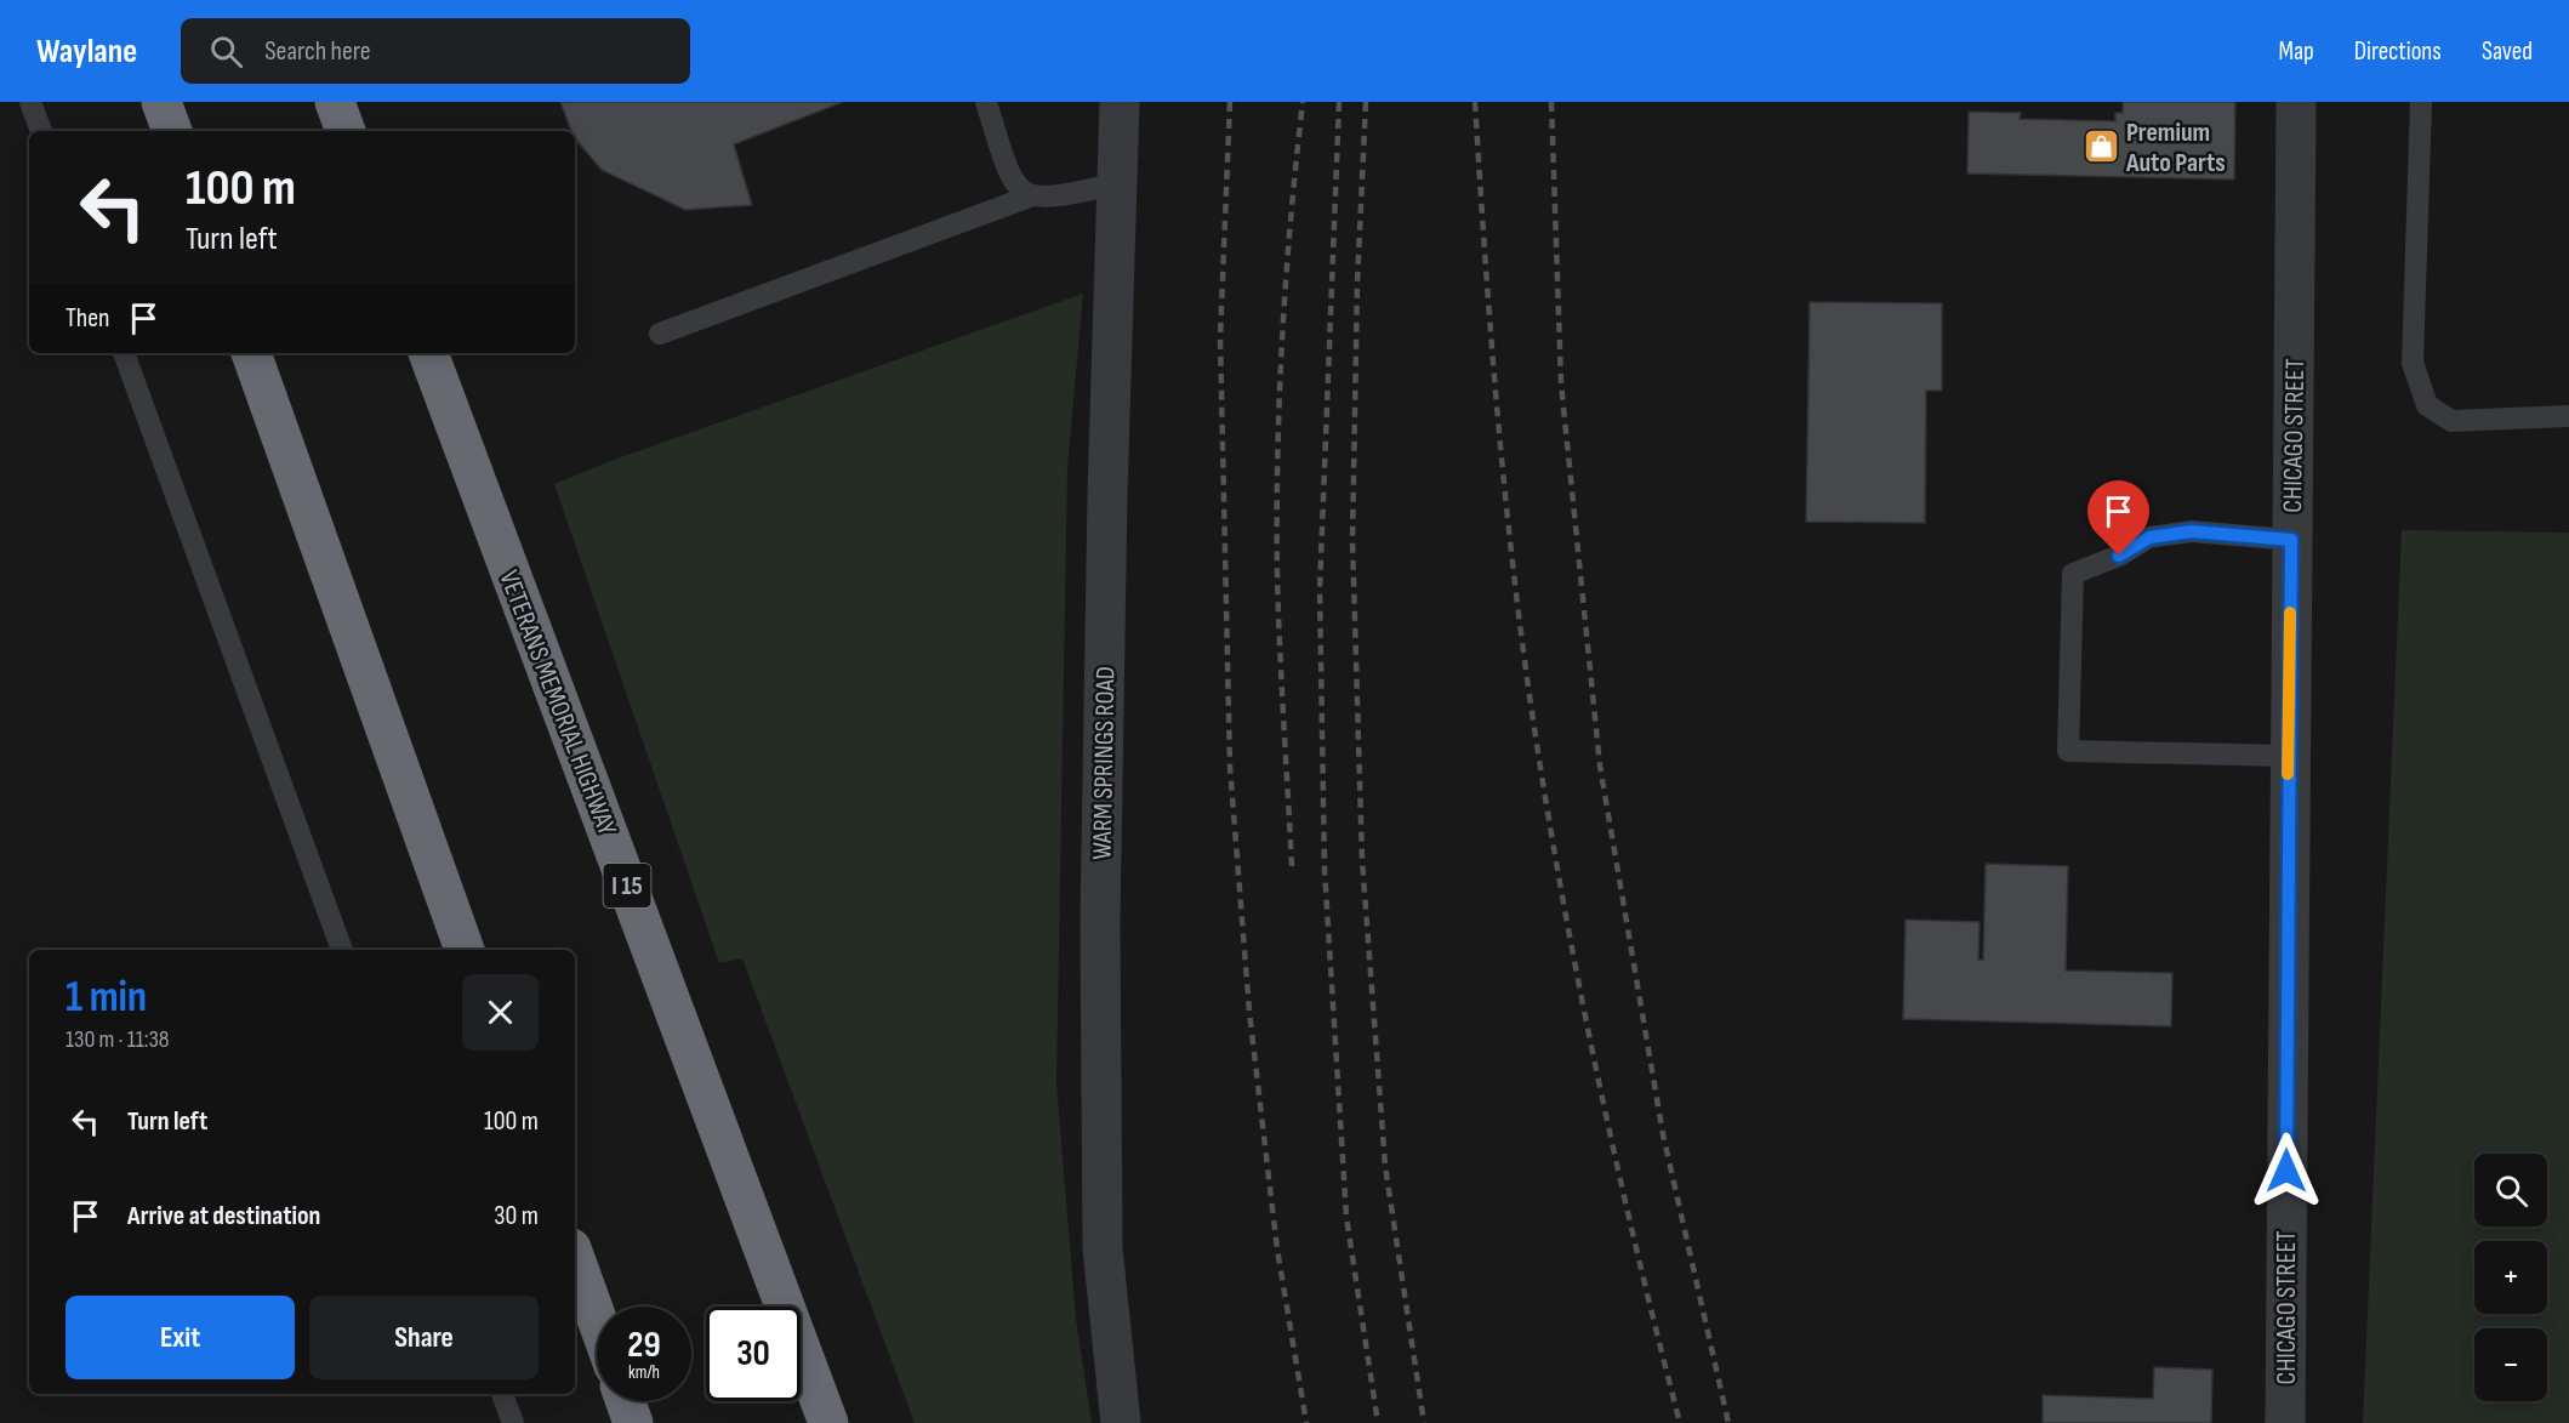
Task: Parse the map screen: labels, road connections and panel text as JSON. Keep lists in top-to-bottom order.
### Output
{
  "streets": {
    "highway": ["VETERANS MEMORIAL HIGHWAY", "I 15"],
    "street": ["CHICAGO STREET", "WARM SPRINGS ROAD"]
  },
  "places": {
    "shop": ["Premium Auto Parts"]
  },
  "page": {
    "header": "Waylane",
    "search": "Search here",
    "nav": ["Map", "Directions", "Saved"],
    "turn": ["100 m", "Turn left"],
    "then": "Then",
    "heading": ["1 min", "130 m · 11:38"],
    "list": [
      {
        "name": "Turn left",
        "value": "100 m"
      },
      {
        "name": "Arrive at destination",
        "value": "30 m"
      }
    ],
    "map_buttons": ["+", "−"],
    "buttons": ["Exit", "Share"],
    "speed": "29 km/h",
    "limit": "30"
  }
}
